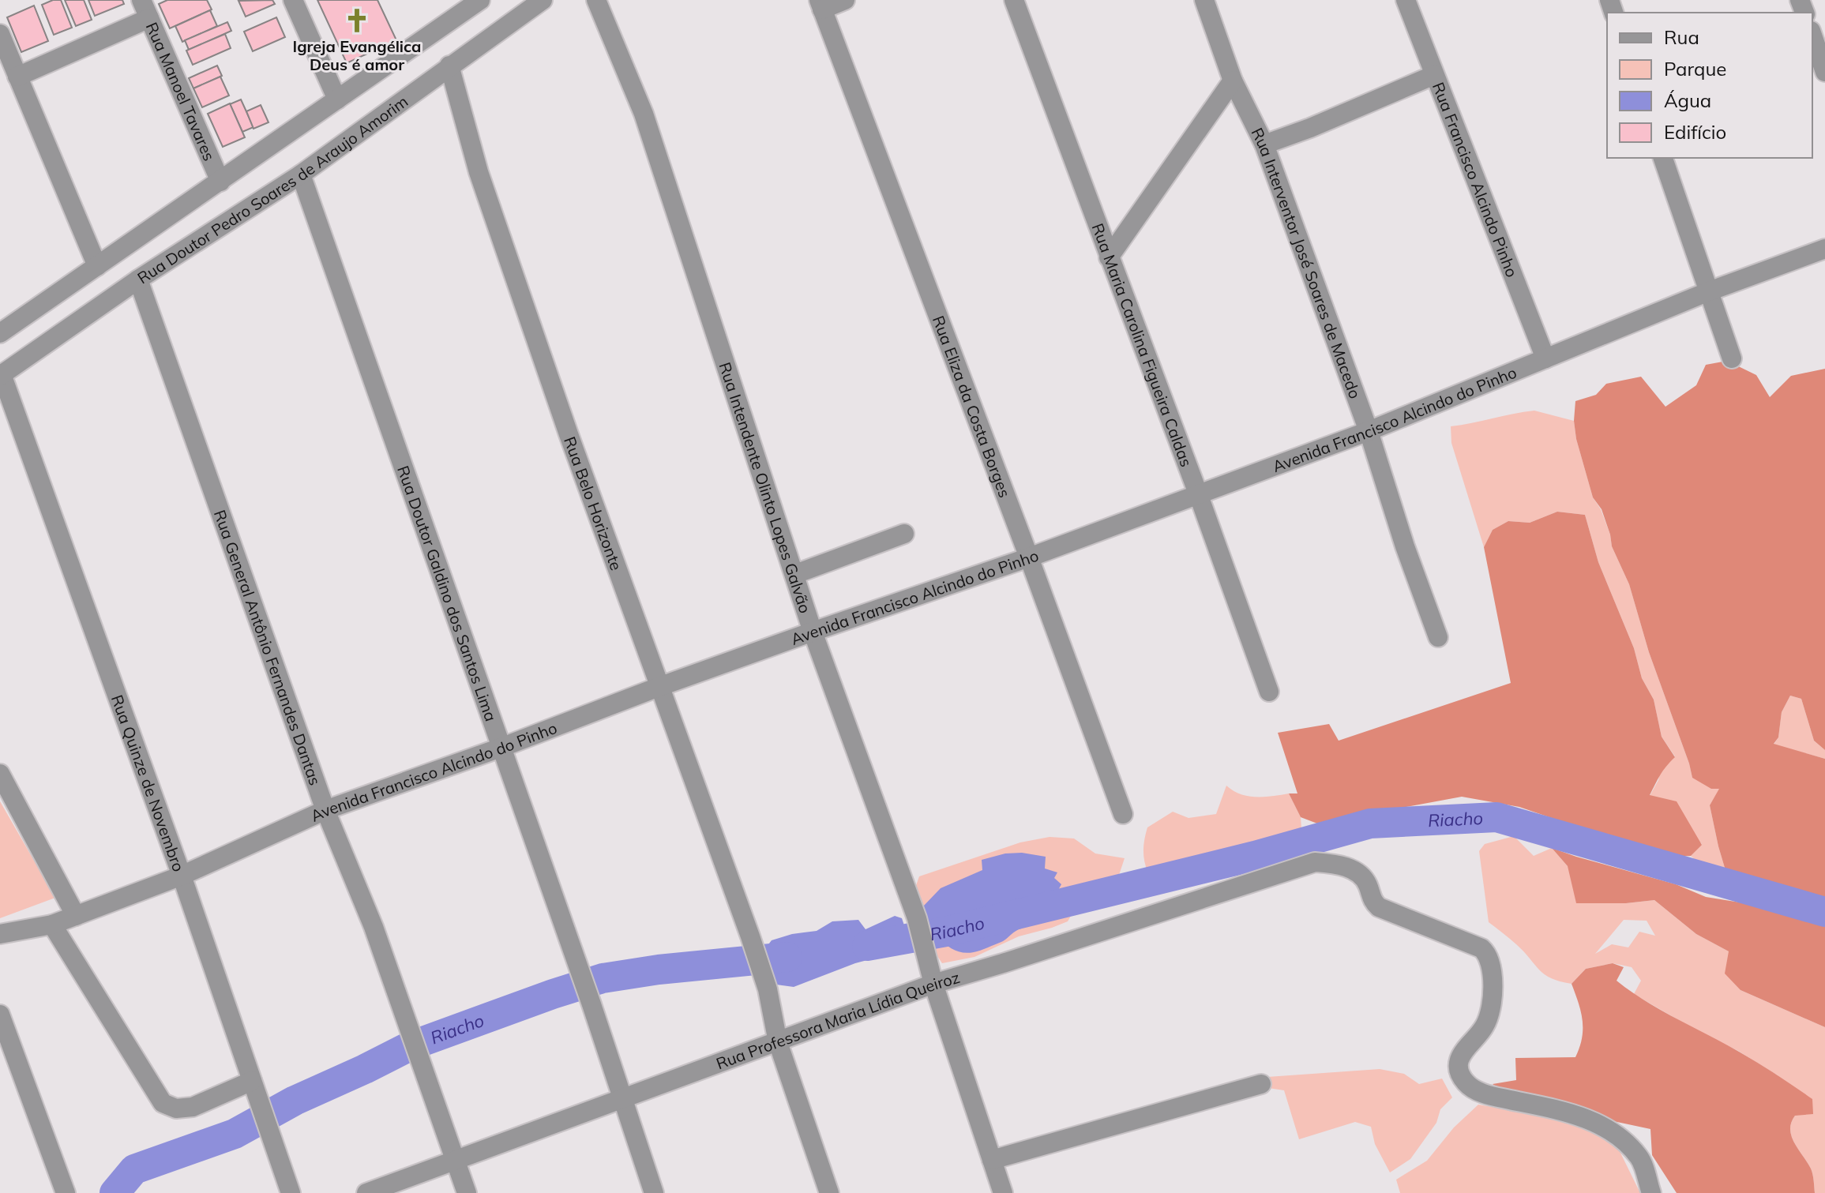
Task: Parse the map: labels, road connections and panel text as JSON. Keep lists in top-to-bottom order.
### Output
{
  "streets": {
    "street": [
      "Rua Manoel Tavares",
      "Rua Francisco Alcindo Pinho",
      "Rua Doutor Pedro Soares de Araujo Amorim",
      "Rua Interventor José Soares de Macedo",
      "Rua Maria Carolina Figueira Caldas",
      "Rua Eliza da Costa Borges",
      "Avenida Francisco Alcindo do Pinho",
      "Rua Intendente Olinto Lopes Galvão",
      "Rua Belo Horizonte",
      "Rua Doutor Galdino dos Santos Lima",
      "Rua General Antônio Fernandes Dantas",
      "Rua Quinze de Novembro",
      "Rua Professora Maria Lídia Queiroz"
    ]
  },
  "crossings": [
    ["Rua Francisco Alcindo Pinho", "Avenida Francisco Alcindo do Pinho"],
    ["Rua Doutor Pedro Soares de Araujo Amorim", "Rua Belo Horizonte"],
    ["Rua Doutor Pedro Soares de Araujo Amorim", "Rua Doutor Galdino dos Santos Lima"],
    ["Rua Doutor Pedro Soares de Araujo Amorim", "Rua General Antônio Fernandes Dantas"],
    ["Rua Doutor Pedro Soares de Araujo Amorim", "Rua Quinze de Novembro"],
    ["Rua Interventor José Soares de Macedo", "Avenida Francisco Alcindo do Pinho"],
    ["Rua Maria Carolina Figueira Caldas", "Avenida Francisco Alcindo do Pinho"],
    ["Rua Eliza da Costa Borges", "Avenida Francisco Alcindo do Pinho"],
    ["Avenida Francisco Alcindo do Pinho", "Rua Intendente Olinto Lopes Galvão"],
    ["Avenida Francisco Alcindo do Pinho", "Rua Belo Horizonte"],
    ["Avenida Francisco Alcindo do Pinho", "Rua Doutor Galdino dos Santos Lima"],
    ["Avenida Francisco Alcindo do Pinho", "Rua General Antônio Fernandes Dantas"],
    ["Avenida Francisco Alcindo do Pinho", "Rua Quinze de Novembro"],
    ["Rua Intendente Olinto Lopes Galvão", "Rua Professora Maria Lídia Queiroz"],
    ["Rua Belo Horizonte", "Rua Professora Maria Lídia Queiroz"],
    ["Rua Doutor Galdino dos Santos Lima", "Rua Professora Maria Lídia Queiroz"],
    ["Rua General Antônio Fernandes Dantas", "Rua Professora Maria Lídia Queiroz"]
  ],
  "water": ["Riacho"],
  "places": {
    "church": ["Igreja Evangélica Deus é amor"]
  },
  "legend": [
    "Rua",
    "Parque",
    "Água",
    "Edifício"
  ]
}
